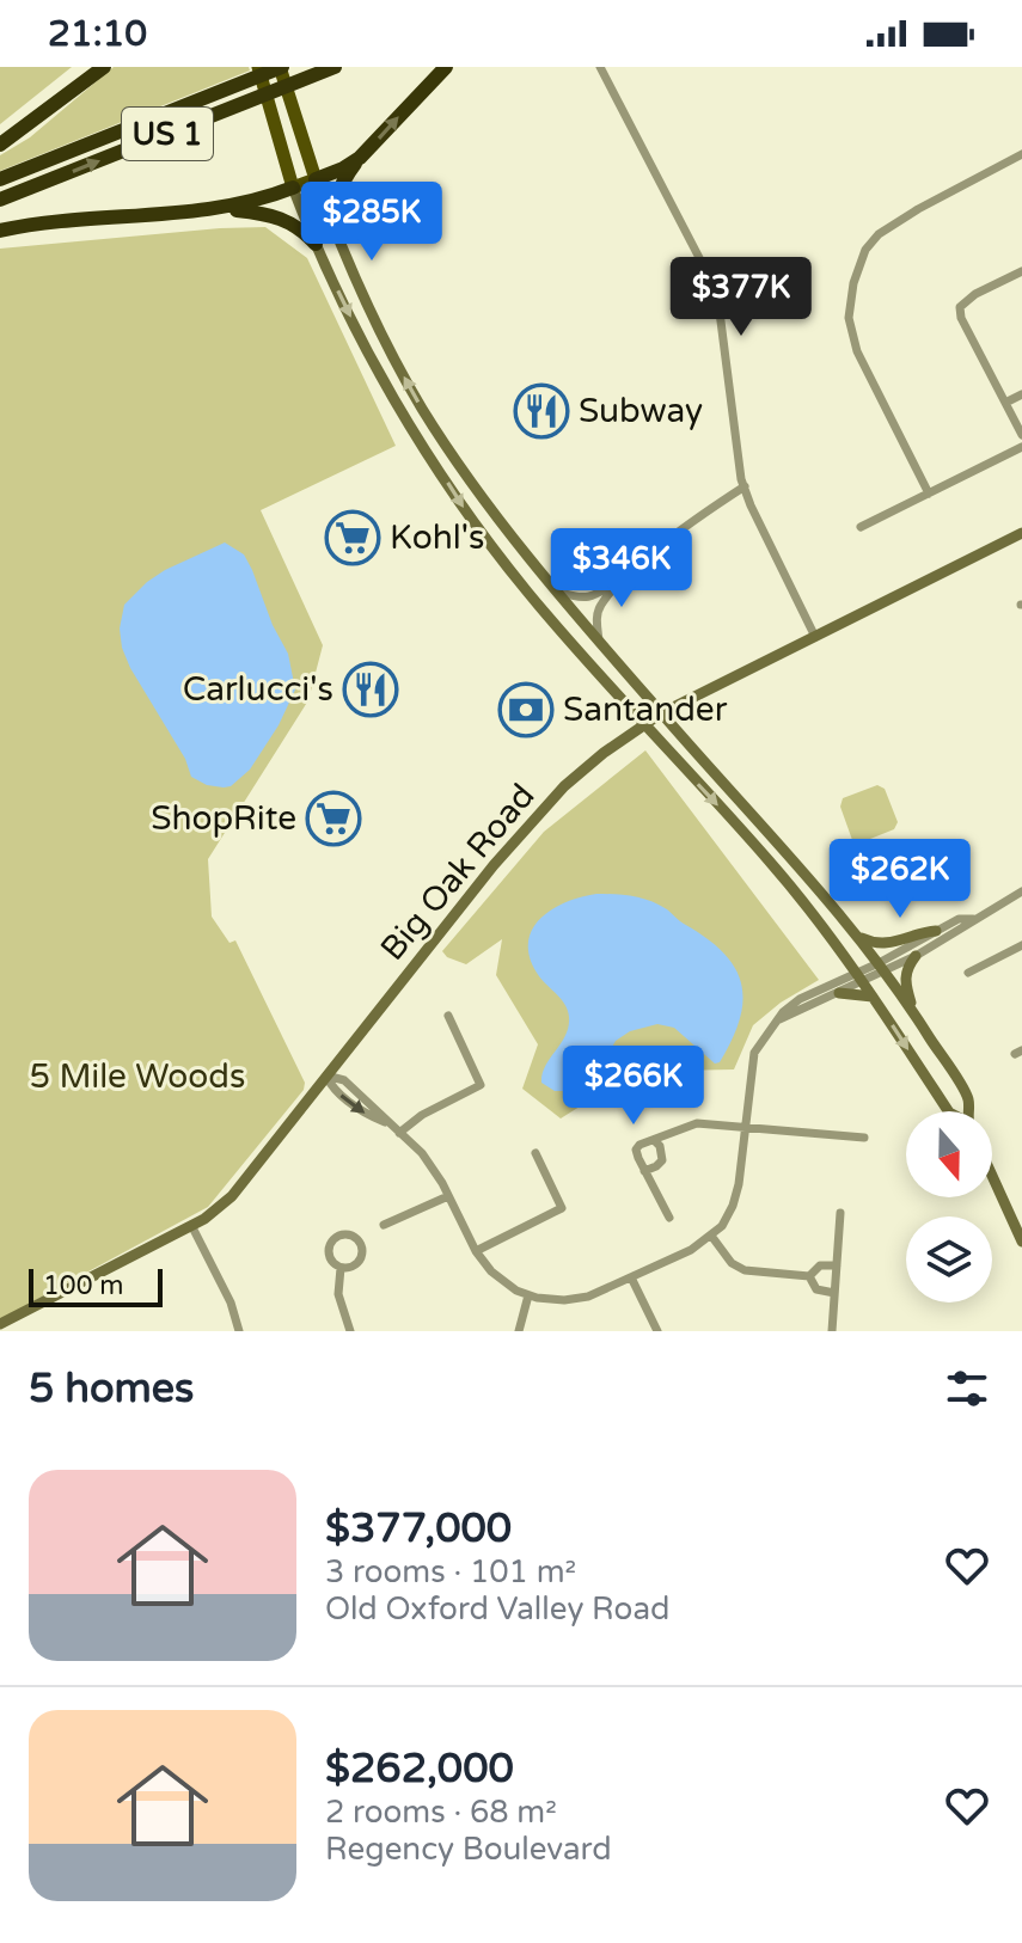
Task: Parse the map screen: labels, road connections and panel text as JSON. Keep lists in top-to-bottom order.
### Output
{
  "streets": {
    "highway": ["US 1"],
    "main road": ["Big Oak Road"]
  },
  "parks": ["5 Mile Woods"],
  "places": {
    "restaurant": ["Subway", "Carlucci's"],
    "supermarket": ["Kohl's", "ShopRite"],
    "bank": ["Santander"]
  },
  "scale_bar": "100 m",
  "north": "bottom",
  "page": {
    "status": "21:10",
    "price": [
      "$285K",
      "$377K",
      "$346K",
      "$262K",
      "$266K"
    ],
    "scale": "100 m",
    "heading": "5 homes",
    "list": [
      {
        "name": "$377,000",
        "note": "3 rooms · 101 m² · Old Oxford Valley Road"
      },
      {
        "name": "$262,000",
        "note": "2 rooms · 68 m² · Regency Boulevard"
      }
    ]
  }
}
